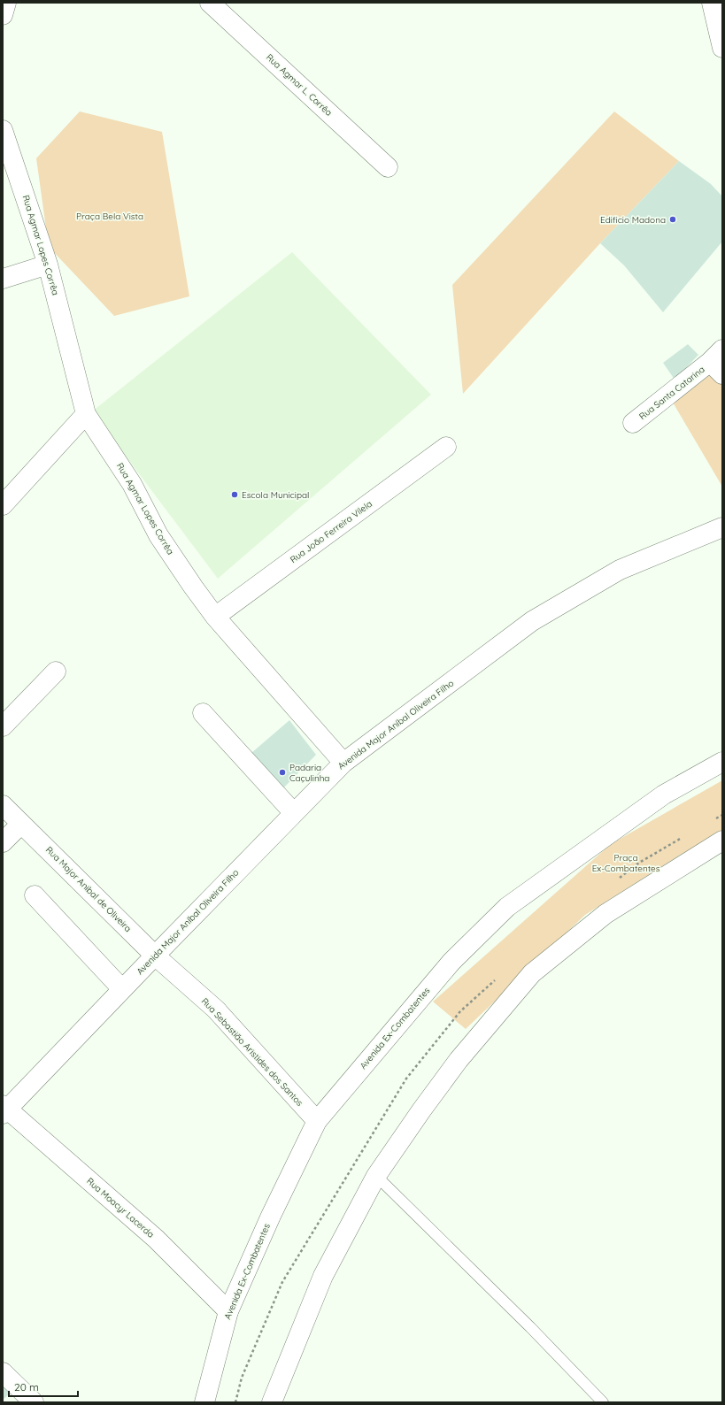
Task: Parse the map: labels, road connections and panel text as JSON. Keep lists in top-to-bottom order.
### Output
{
  "streets": {
    "street": [
      "Rua Agmar L. Corrêa",
      "Rua Agmar Lopes Corrêa",
      "Rua Santa Catarina",
      "Rua João Ferreira Vilela",
      "Avenida Major Aníbal Oliveira Filho",
      "Rua Major Anibal de Oliveira",
      "Avenida Ex-Combatentes",
      "Rua Sebastião Aristides dos Santos",
      "Rua Moacyr Lacerda"
    ]
  },
  "crossings": [
    ["Rua Agmar Lopes Corrêa", "Rua João Ferreira Vilela"],
    ["Rua Agmar Lopes Corrêa", "Avenida Major Aníbal Oliveira Filho"],
    ["Avenida Major Aníbal Oliveira Filho", "Rua Major Anibal de Oliveira"],
    ["Avenida Major Aníbal Oliveira Filho", "Rua Sebastião Aristides dos Santos"],
    ["Avenida Major Aníbal Oliveira Filho", "Rua Moacyr Lacerda"],
    ["Rua Major Anibal de Oliveira", "Rua Sebastião Aristides dos Santos"],
    ["Avenida Ex-Combatentes", "Rua Sebastião Aristides dos Santos"],
    ["Avenida Ex-Combatentes", "Rua Moacyr Lacerda"]
  ],
  "parks": ["Praça Bela Vista", "Praça Ex-Combatentes"],
  "places": ["Edificio Madona", "Escola Municipal", "Padaria Caçulinha"],
  "scale_bar": "20 m"
}
